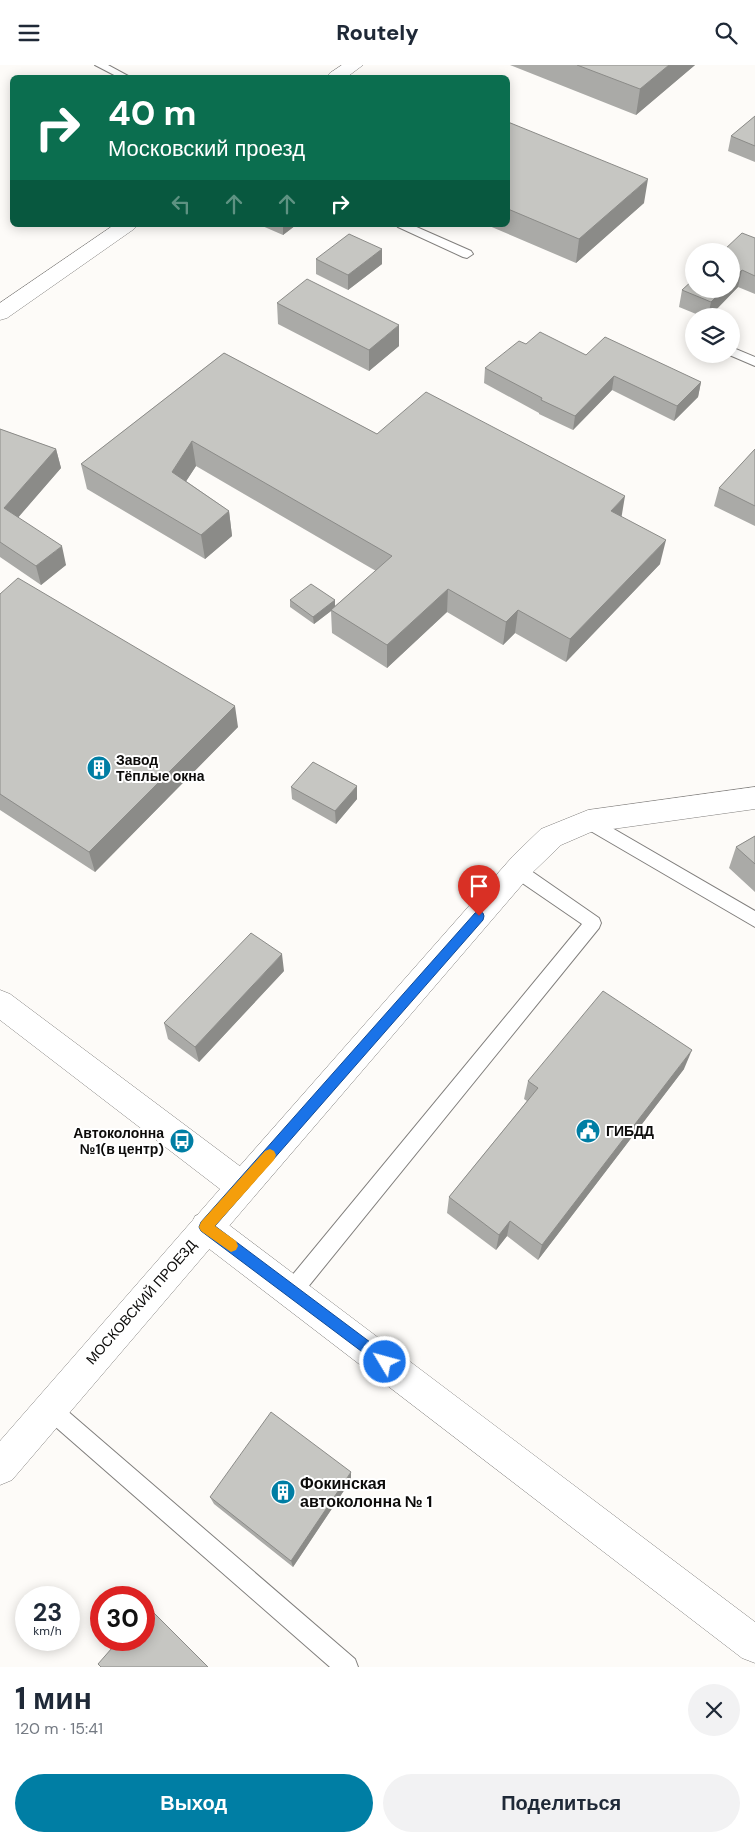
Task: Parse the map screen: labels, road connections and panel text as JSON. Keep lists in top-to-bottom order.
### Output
{
  "streets": {
    "street": ["МОСКОВСКИЙ ПРОЕЗД"]
  },
  "places": {
    "building": ["Завод Тёплые окна", "Фокинская автоколонна № 1"],
    "public building": ["ГИБДД"],
    "bus stop": ["Автоколонна №1(в центр)"]
  },
  "page": {
    "header": "Routely",
    "turn": ["40 m", "Московский проезд"],
    "speed": "23 km/h",
    "limit": "30",
    "heading": ["1 мин", "120 m · 15:41"],
    "buttons": ["Выход", "Поделиться"]
  }
}
